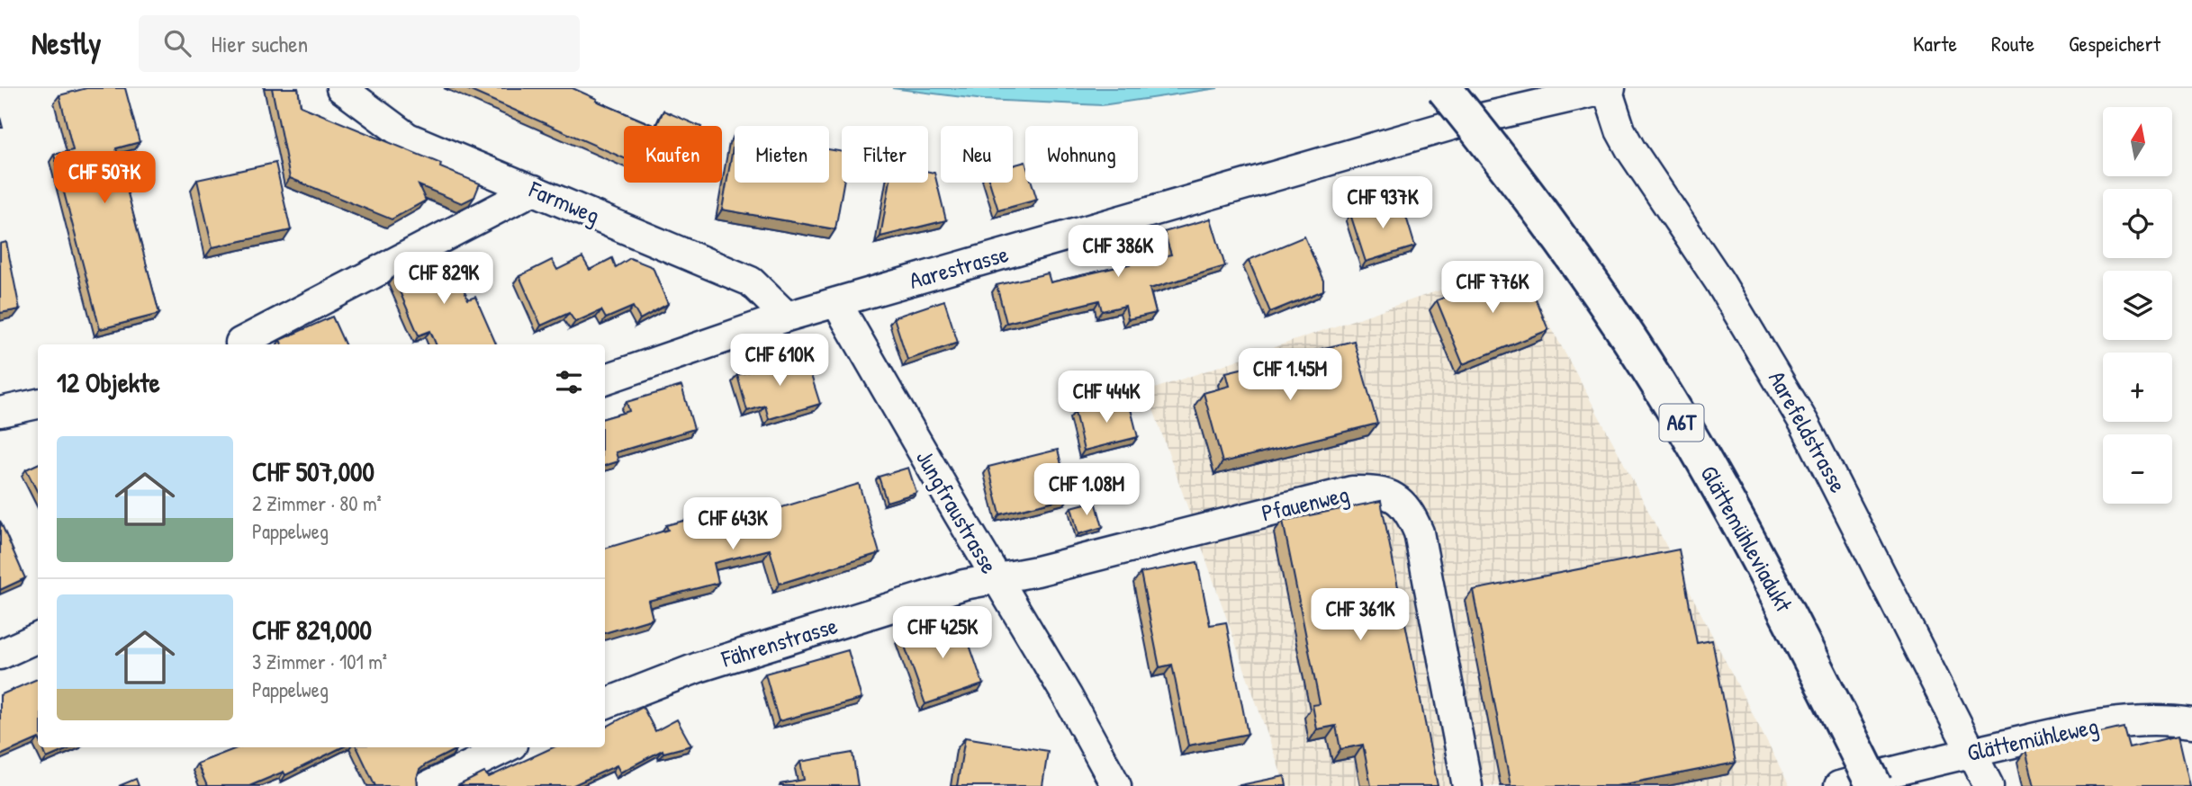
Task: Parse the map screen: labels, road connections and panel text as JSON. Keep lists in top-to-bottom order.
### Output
{
  "streets": {
    "highway": ["A6T", "Glättemühleviadukt"],
    "street": [
      "Farmweg",
      "Aarestrasse",
      "Aarefeldstrasse",
      "Pfauenweg",
      "Jungfraustrasse",
      "Fährenstrasse",
      "Glättemühleweg"
    ]
  },
  "crossings": [
    ["Farmweg", "Aarestrasse"],
    ["Aarestrasse", "Aarefeldstrasse"],
    ["Aarestrasse", "Jungfraustrasse"],
    ["Aarefeldstrasse", "Glättemühleweg"],
    ["Pfauenweg", "Jungfraustrasse"],
    ["Pfauenweg", "Fährenstrasse"],
    ["Jungfraustrasse", "Fährenstrasse"]
  ],
  "north": "top",
  "page": {
    "header": "Nestly",
    "search": "Hier suchen",
    "nav": ["Karte", "Route", "Gespeichert"],
    "map_buttons": ["+", "−"],
    "chip": [
      "Kaufen",
      "Mieten",
      "Filter",
      "Neu",
      "Wohnung"
    ],
    "price": [
      "CHF 507K",
      "CHF 937K",
      "CHF 386K",
      "CHF 829K",
      "CHF 776K",
      "CHF 610K",
      "CHF 1.45M",
      "CHF 444K",
      "CHF 1.08M",
      "CHF 643K",
      "CHF 361K",
      "CHF 425K"
    ],
    "heading": "12 Objekte",
    "list": [
      {
        "name": "CHF 507,000",
        "note": "2 Zimmer · 80 m² · Pappelweg"
      },
      {
        "name": "CHF 829,000",
        "note": "3 Zimmer · 101 m² · Pappelweg"
      }
    ]
  }
}
